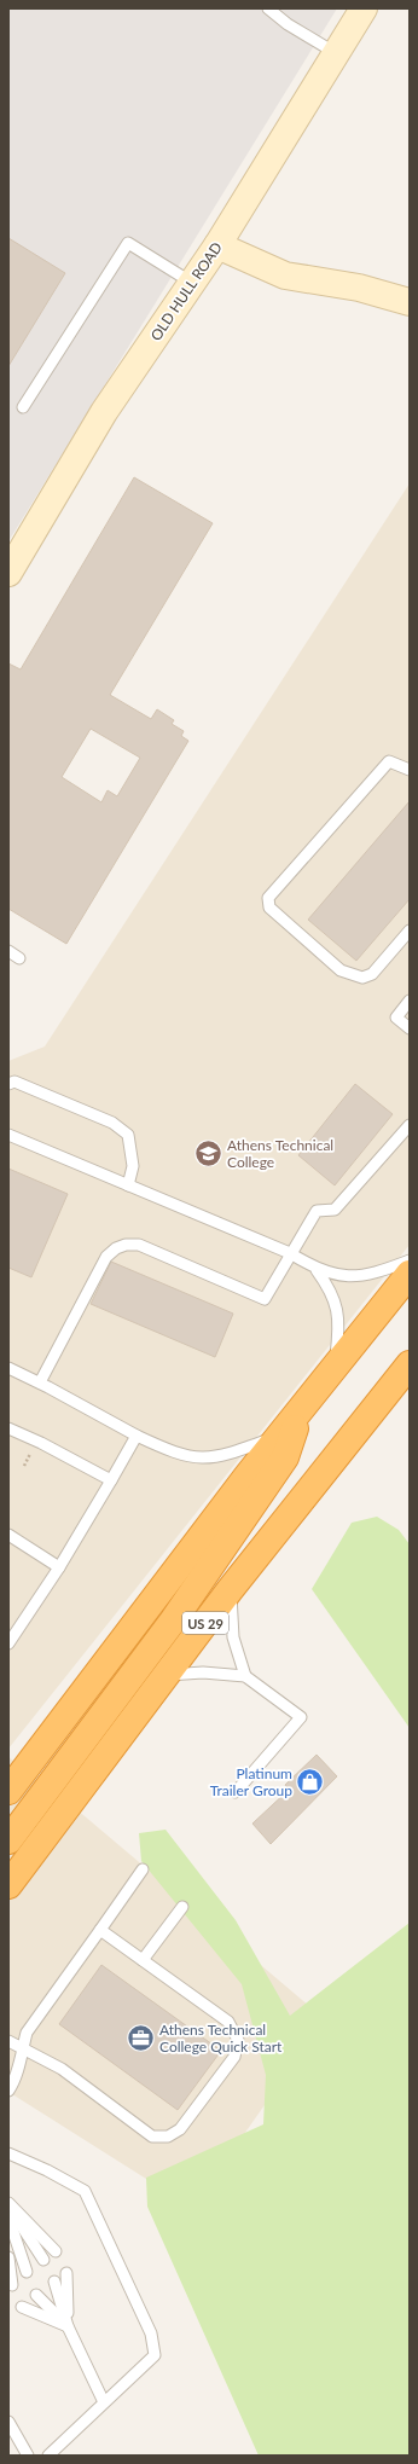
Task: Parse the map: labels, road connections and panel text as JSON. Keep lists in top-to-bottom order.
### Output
{
  "streets": {
    "highway": ["US 29"],
    "main road": ["OLD HULL ROAD"]
  },
  "places": {
    "school or university": ["Athens Technical College"],
    "shop": ["Platinum Trailer Group"],
    "office": ["Athens Technical College Quick Start"]
  }
}
